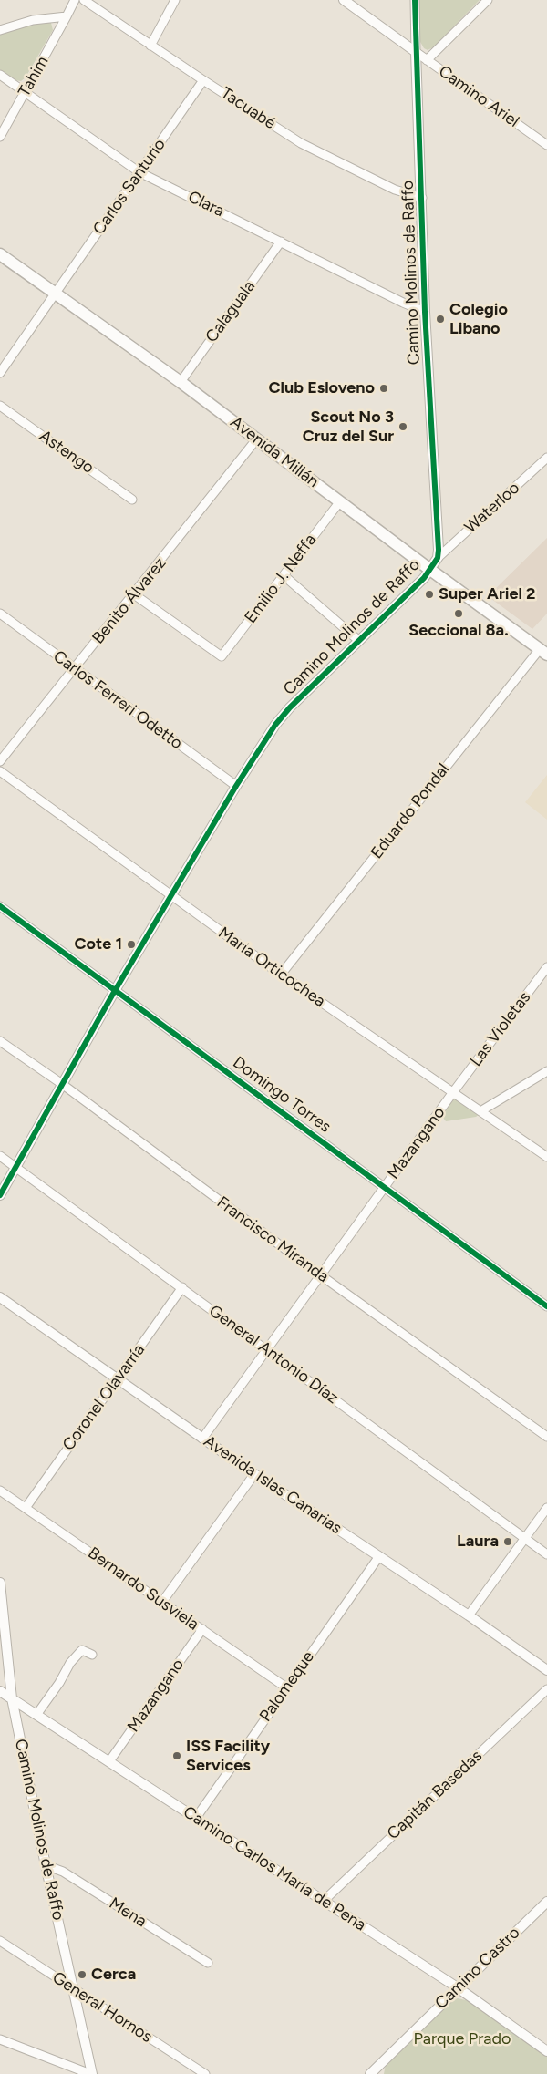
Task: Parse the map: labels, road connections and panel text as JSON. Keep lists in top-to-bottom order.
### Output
{
  "streets": {
    "main road": ["Avenida Millán"],
    "street": [
      "Tahim",
      "Camino Ariel",
      "Tacuabé",
      "Carlos Santurio",
      "Clara",
      "Camino Molinos de Raffo",
      "Calaguala",
      "Astengo",
      "Waterloo",
      "Emilio J. Neffa",
      "Benito Álvarez",
      "Carlos Ferreri Odetto",
      "Eduardo Pondal",
      "María Orticochea",
      "Las Violetas",
      "Domingo Torres",
      "Mazangano",
      "Francisco Miranda",
      "General Antonio Díaz",
      "Coronel Olavarría",
      "Avenida Islas Canarias",
      "Bernardo Susviela",
      "Palomeque",
      "Capitán Basedas",
      "Camino Carlos María de Pena",
      "Mena",
      "Camino Castro",
      "General Hornos"
    ]
  },
  "crossings": [
    ["Tahim", "Clara"],
    ["Camino Ariel", "Camino Molinos de Raffo"],
    ["Tacuabé", "Carlos Santurio"],
    ["Tacuabé", "Camino Molinos de Raffo"],
    ["Carlos Santurio", "Clara"],
    ["Carlos Santurio", "Avenida Millán"],
    ["Clara", "Camino Molinos de Raffo"],
    ["Clara", "Calaguala"],
    ["Camino Molinos de Raffo", "Avenida Millán"],
    ["Camino Molinos de Raffo", "Waterloo"],
    ["Camino Molinos de Raffo", "Carlos Ferreri Odetto"],
    ["Camino Molinos de Raffo", "María Orticochea"],
    ["Camino Molinos de Raffo", "Domingo Torres"],
    ["Camino Molinos de Raffo", "Francisco Miranda"],
    ["Camino Molinos de Raffo", "General Antonio Díaz"],
    ["Camino Molinos de Raffo", "Camino Carlos María de Pena"],
    ["Camino Molinos de Raffo", "Mena"],
    ["Camino Molinos de Raffo", "General Hornos"],
    ["Calaguala", "Avenida Millán"],
    ["Avenida Millán", "Emilio J. Neffa"],
    ["Avenida Millán", "Benito Álvarez"],
    ["Avenida Millán", "Eduardo Pondal"],
    ["Emilio J. Neffa", "Benito Álvarez"],
    ["Benito Álvarez", "Carlos Ferreri Odetto"],
    ["Eduardo Pondal", "María Orticochea"],
    ["María Orticochea", "Las Violetas"],
    ["María Orticochea", "Mazangano"],
    ["Las Violetas", "Mazangano"],
    ["Domingo Torres", "Mazangano"],
    ["Mazangano", "Francisco Miranda"],
    ["Mazangano", "General Antonio Díaz"],
    ["Mazangano", "Avenida Islas Canarias"],
    ["Mazangano", "Bernardo Susviela"],
    ["Mazangano", "Camino Carlos María de Pena"],
    ["General Antonio Díaz", "Coronel Olavarría"],
    ["Coronel Olavarría", "Avenida Islas Canarias"],
    ["Coronel Olavarría", "Bernardo Susviela"],
    ["Avenida Islas Canarias", "Palomeque"],
    ["Bernardo Susviela", "Palomeque"],
    ["Palomeque", "Camino Carlos María de Pena"],
    ["Capitán Basedas", "Camino Carlos María de Pena"],
    ["Camino Carlos María de Pena", "Camino Castro"]
  ],
  "parks": ["Parque Prado"],
  "places": [
    "Colegio Libano",
    "Club Esloveno",
    "Scout No 3 Cruz del Sur",
    "Super Ariel 2",
    "Seccional 8a.",
    "Cote 1",
    "Laura",
    "ISS Facility Services",
    "Cerca"
  ]
}
